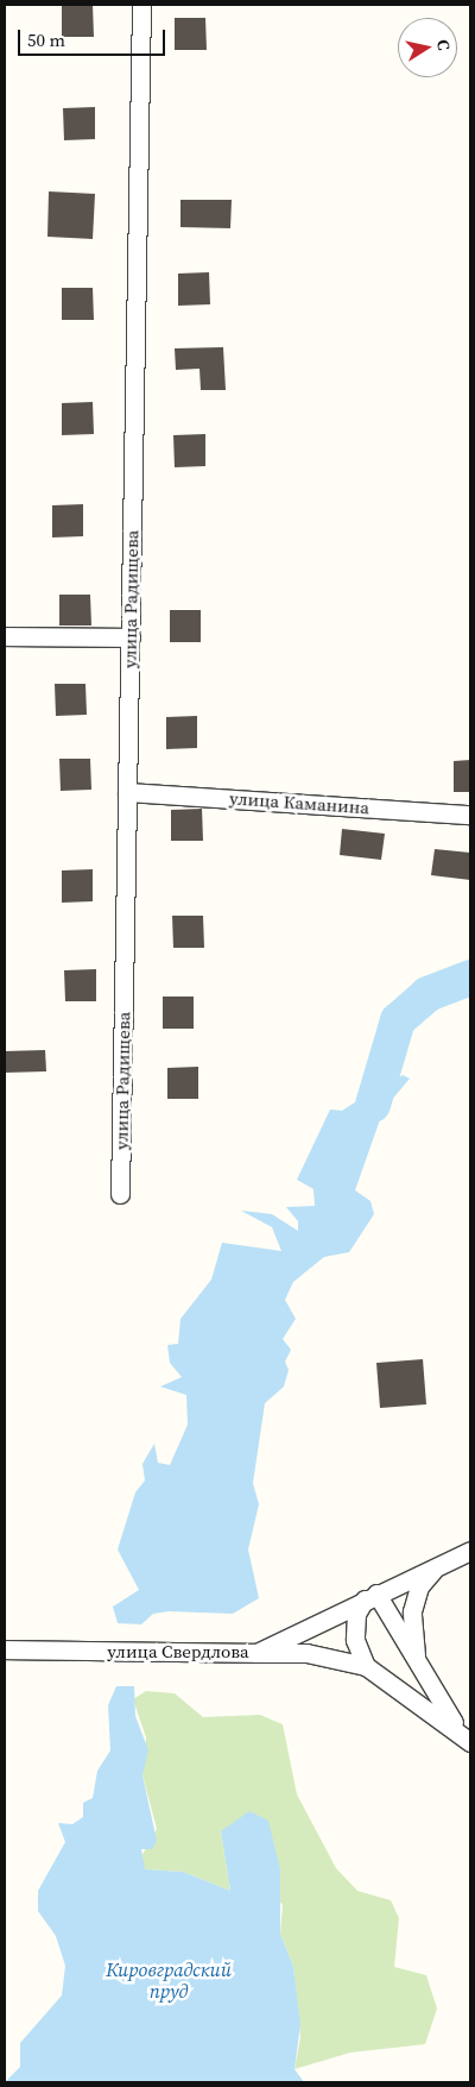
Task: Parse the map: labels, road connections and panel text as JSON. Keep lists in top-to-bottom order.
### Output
{
  "streets": {
    "street": ["улица Радищева", "улица Каманина", "улица Свердлова"]
  },
  "crossings": [
    ["улица Радищева", "улица Каманина"]
  ],
  "water": ["Кировградский пруд"],
  "scale_bar": "50 m",
  "north": "right"
}
